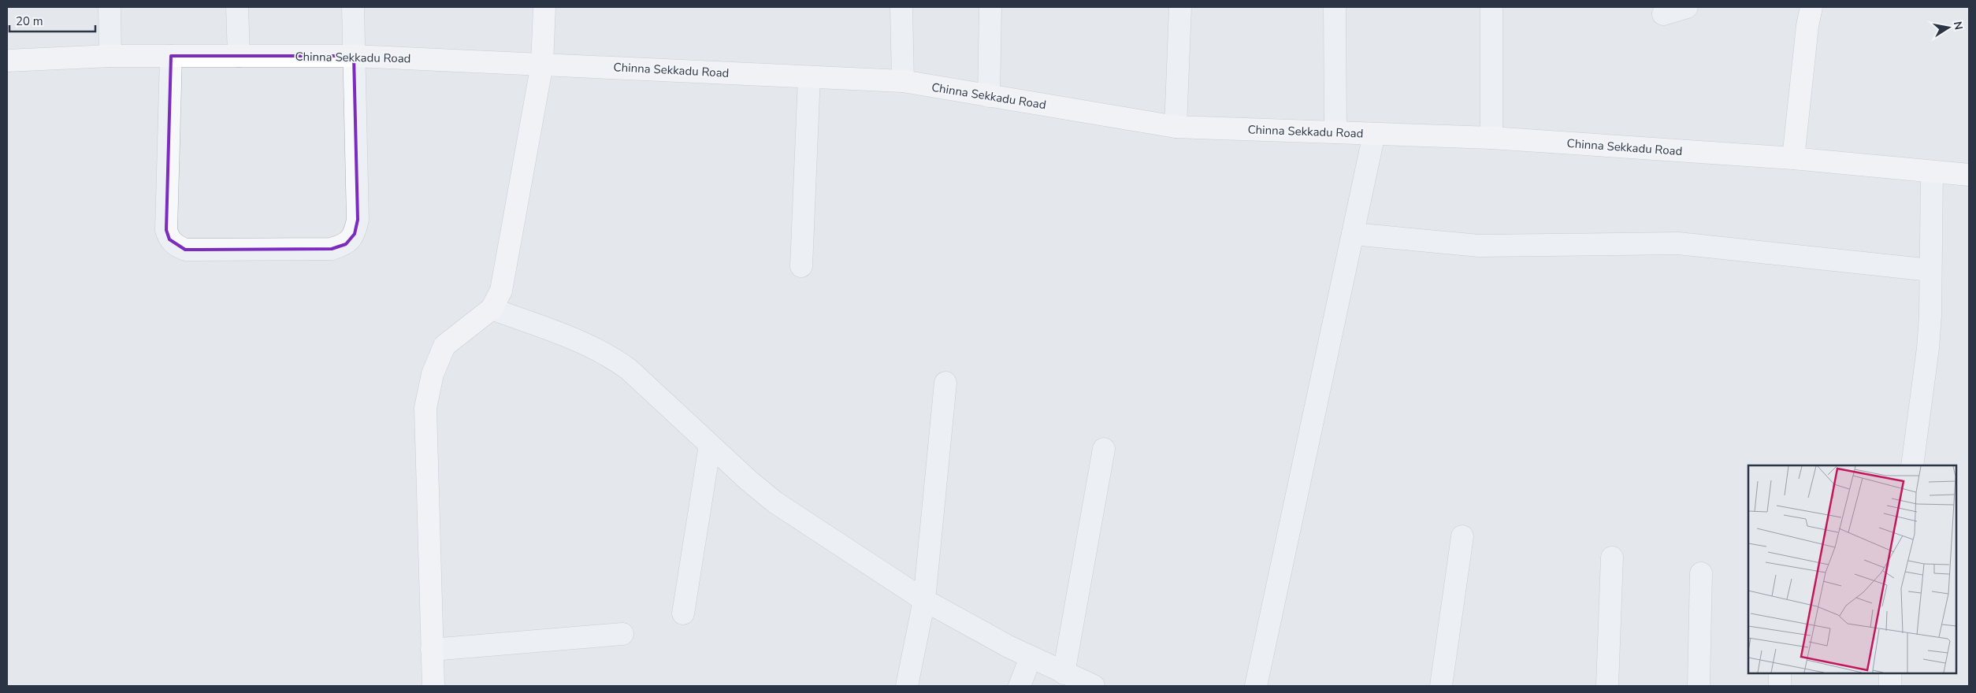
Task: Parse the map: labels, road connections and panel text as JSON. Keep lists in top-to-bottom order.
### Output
{
  "streets": {
    "street": ["Chinna Sekkadu Road"]
  },
  "scale_bar": "20 m",
  "north": "right"
}
